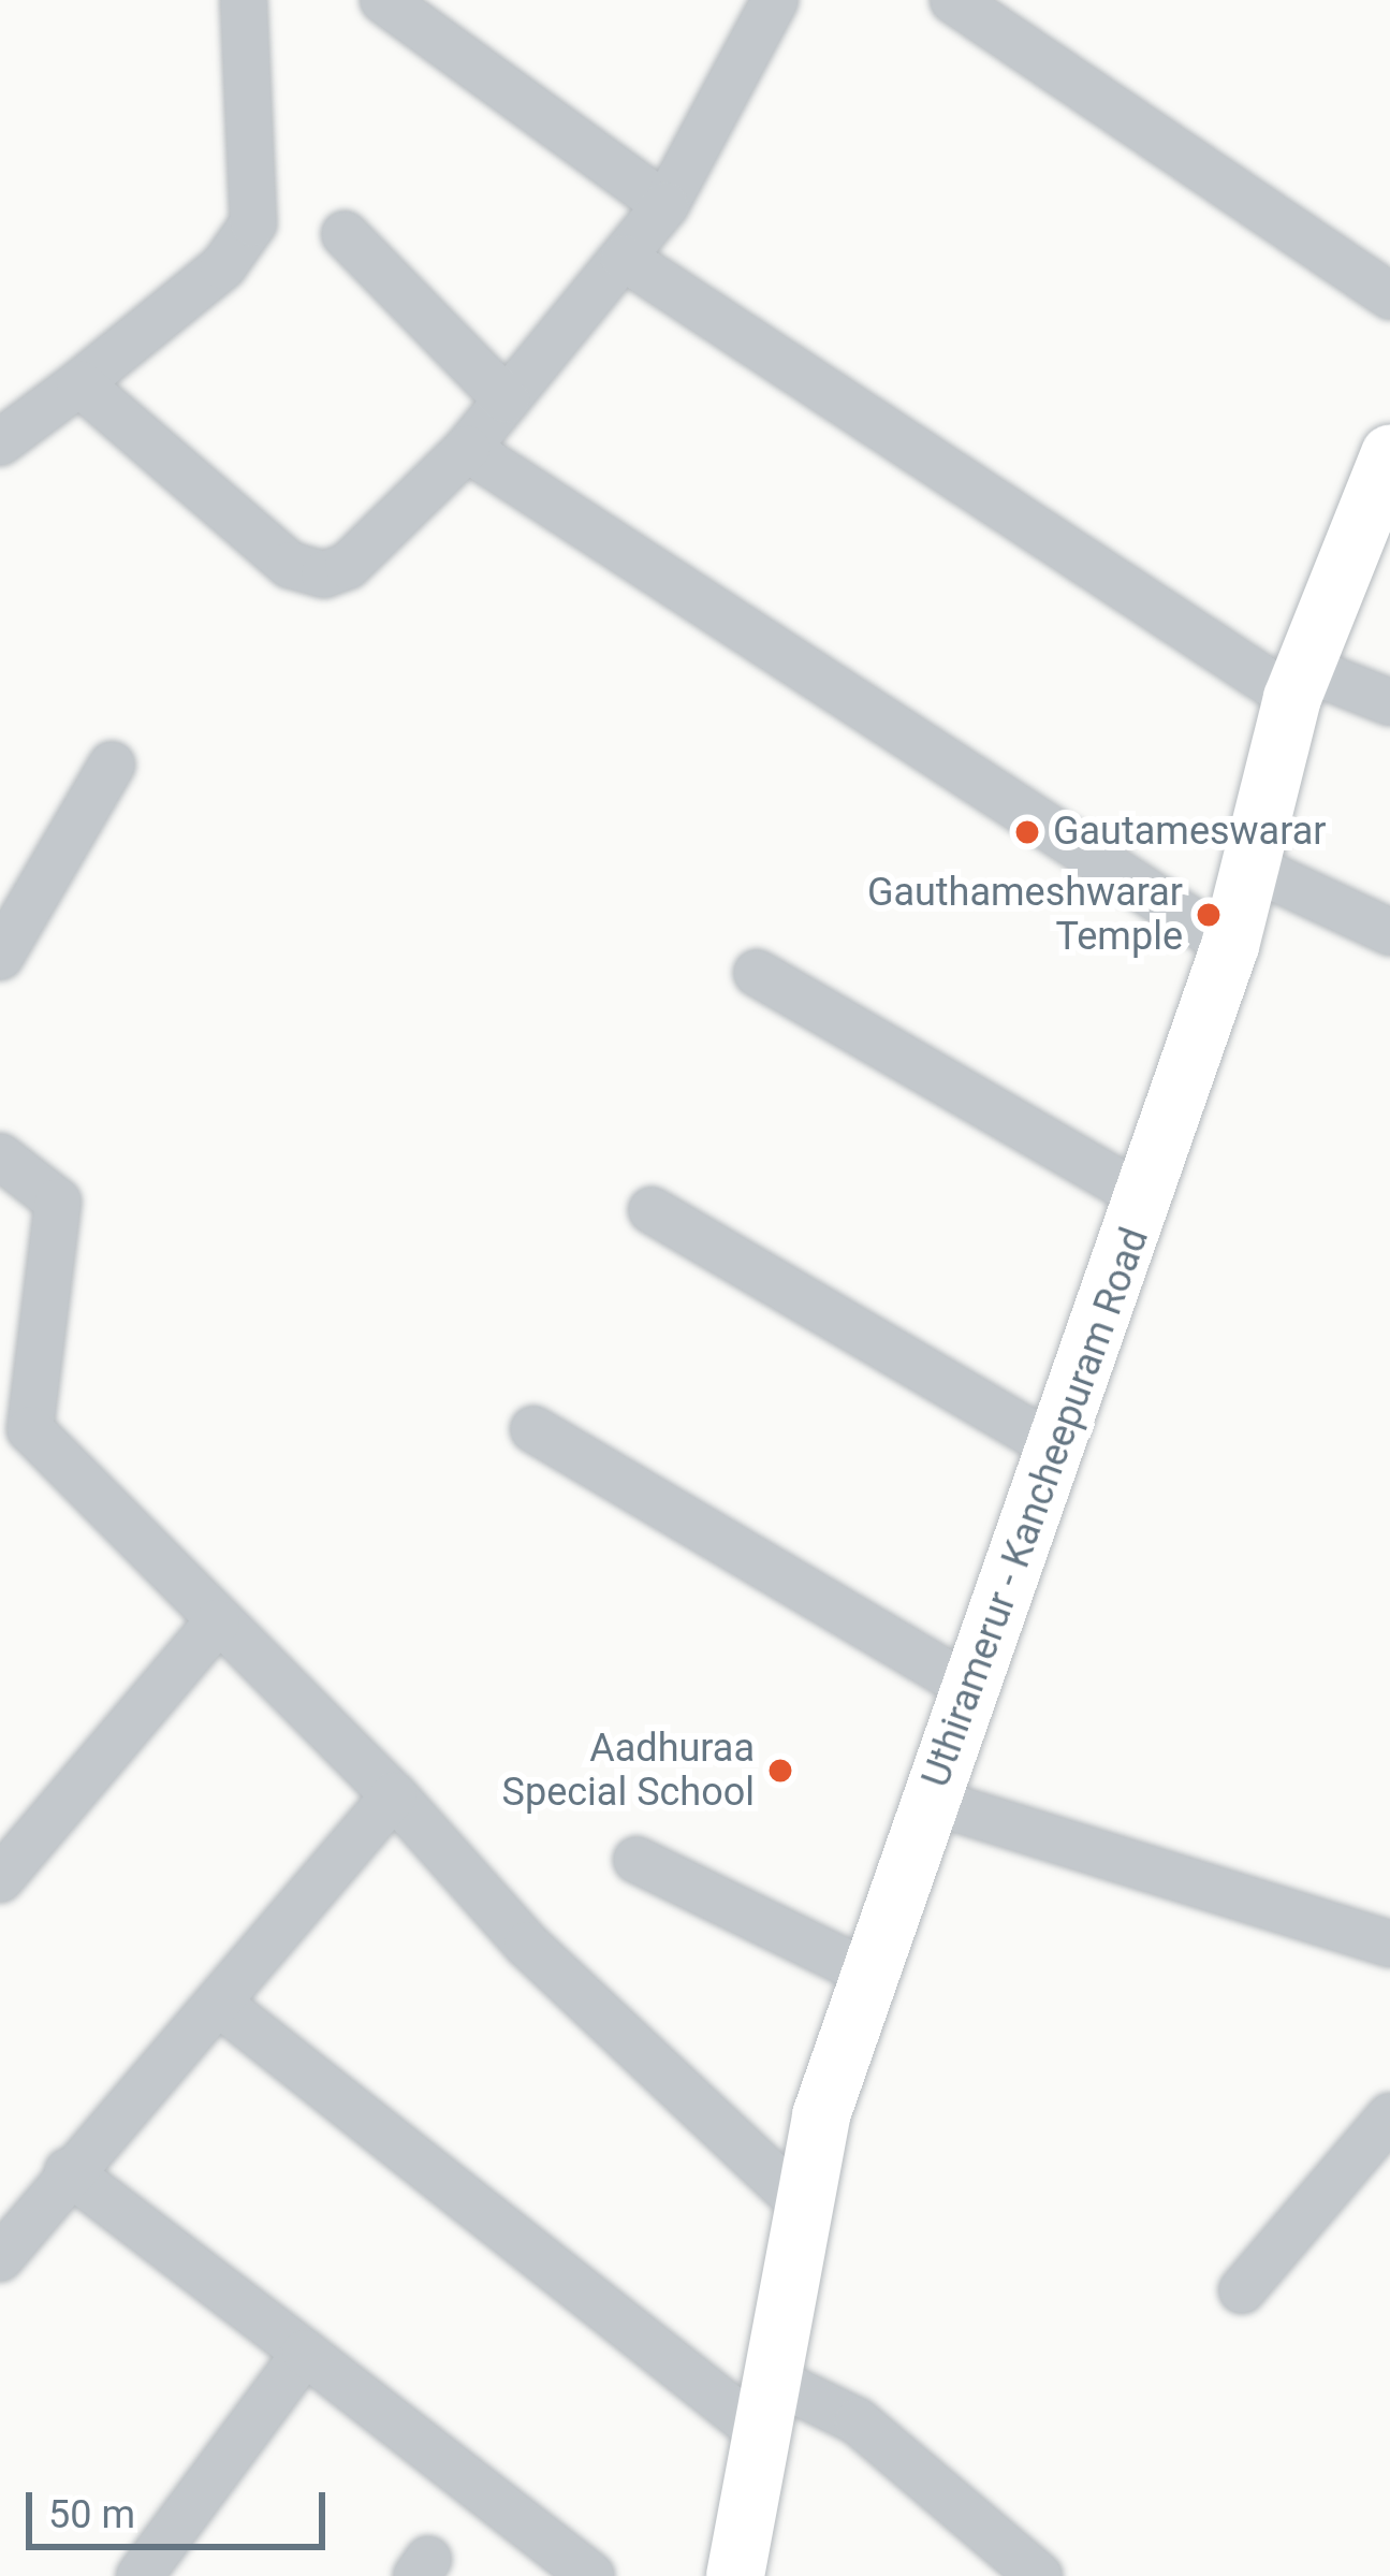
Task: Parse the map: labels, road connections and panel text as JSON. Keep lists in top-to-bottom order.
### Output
{
  "streets": {
    "main road": ["Uthiramerur - Kancheepuram Road"]
  },
  "places": ["Gautameswarar", "Gauthameshwarar Temple", "Aadhuraa Special School"],
  "scale_bar": "50 m"
}
